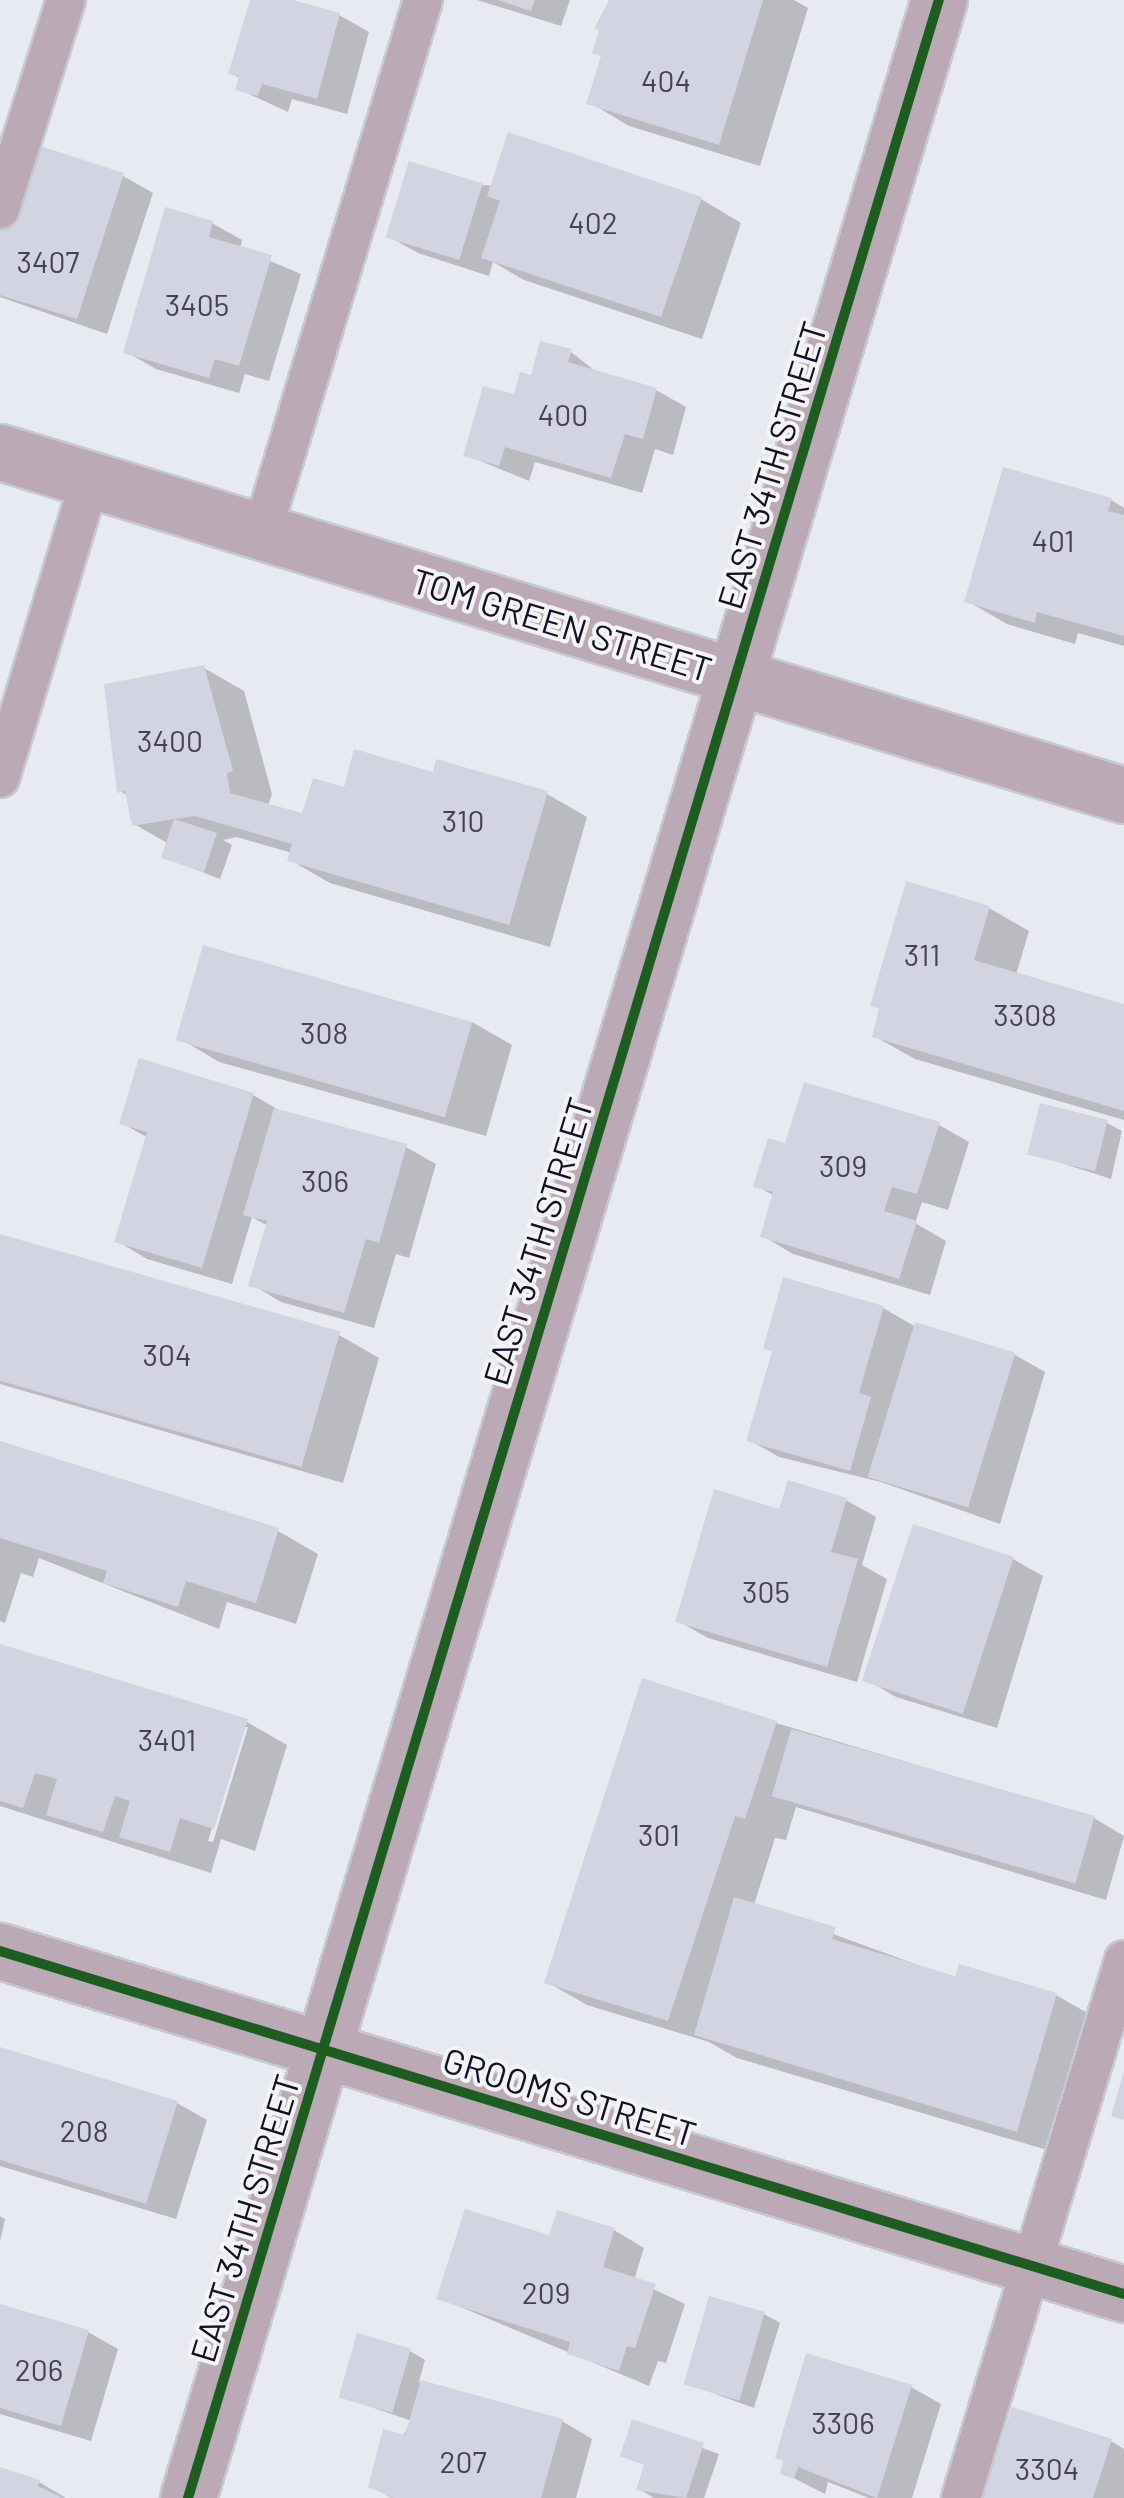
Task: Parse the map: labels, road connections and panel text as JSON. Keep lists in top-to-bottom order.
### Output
{
  "streets": {
    "street": ["EAST 34TH STREET", "TOM GREEN STREET", "GROOMS STREET"]
  },
  "crossings": [
    ["EAST 34TH STREET", "TOM GREEN STREET"],
    ["EAST 34TH STREET", "GROOMS STREET"]
  ],
  "house_numbers": [
    "404",
    "402",
    "3407",
    "3405",
    "400",
    "401",
    "3400",
    "310",
    "311",
    "3308",
    "308",
    "309",
    "306",
    "304",
    "305",
    "3401",
    "301",
    "208",
    "209",
    "206",
    "3306",
    "207",
    "3304"
  ]
}
